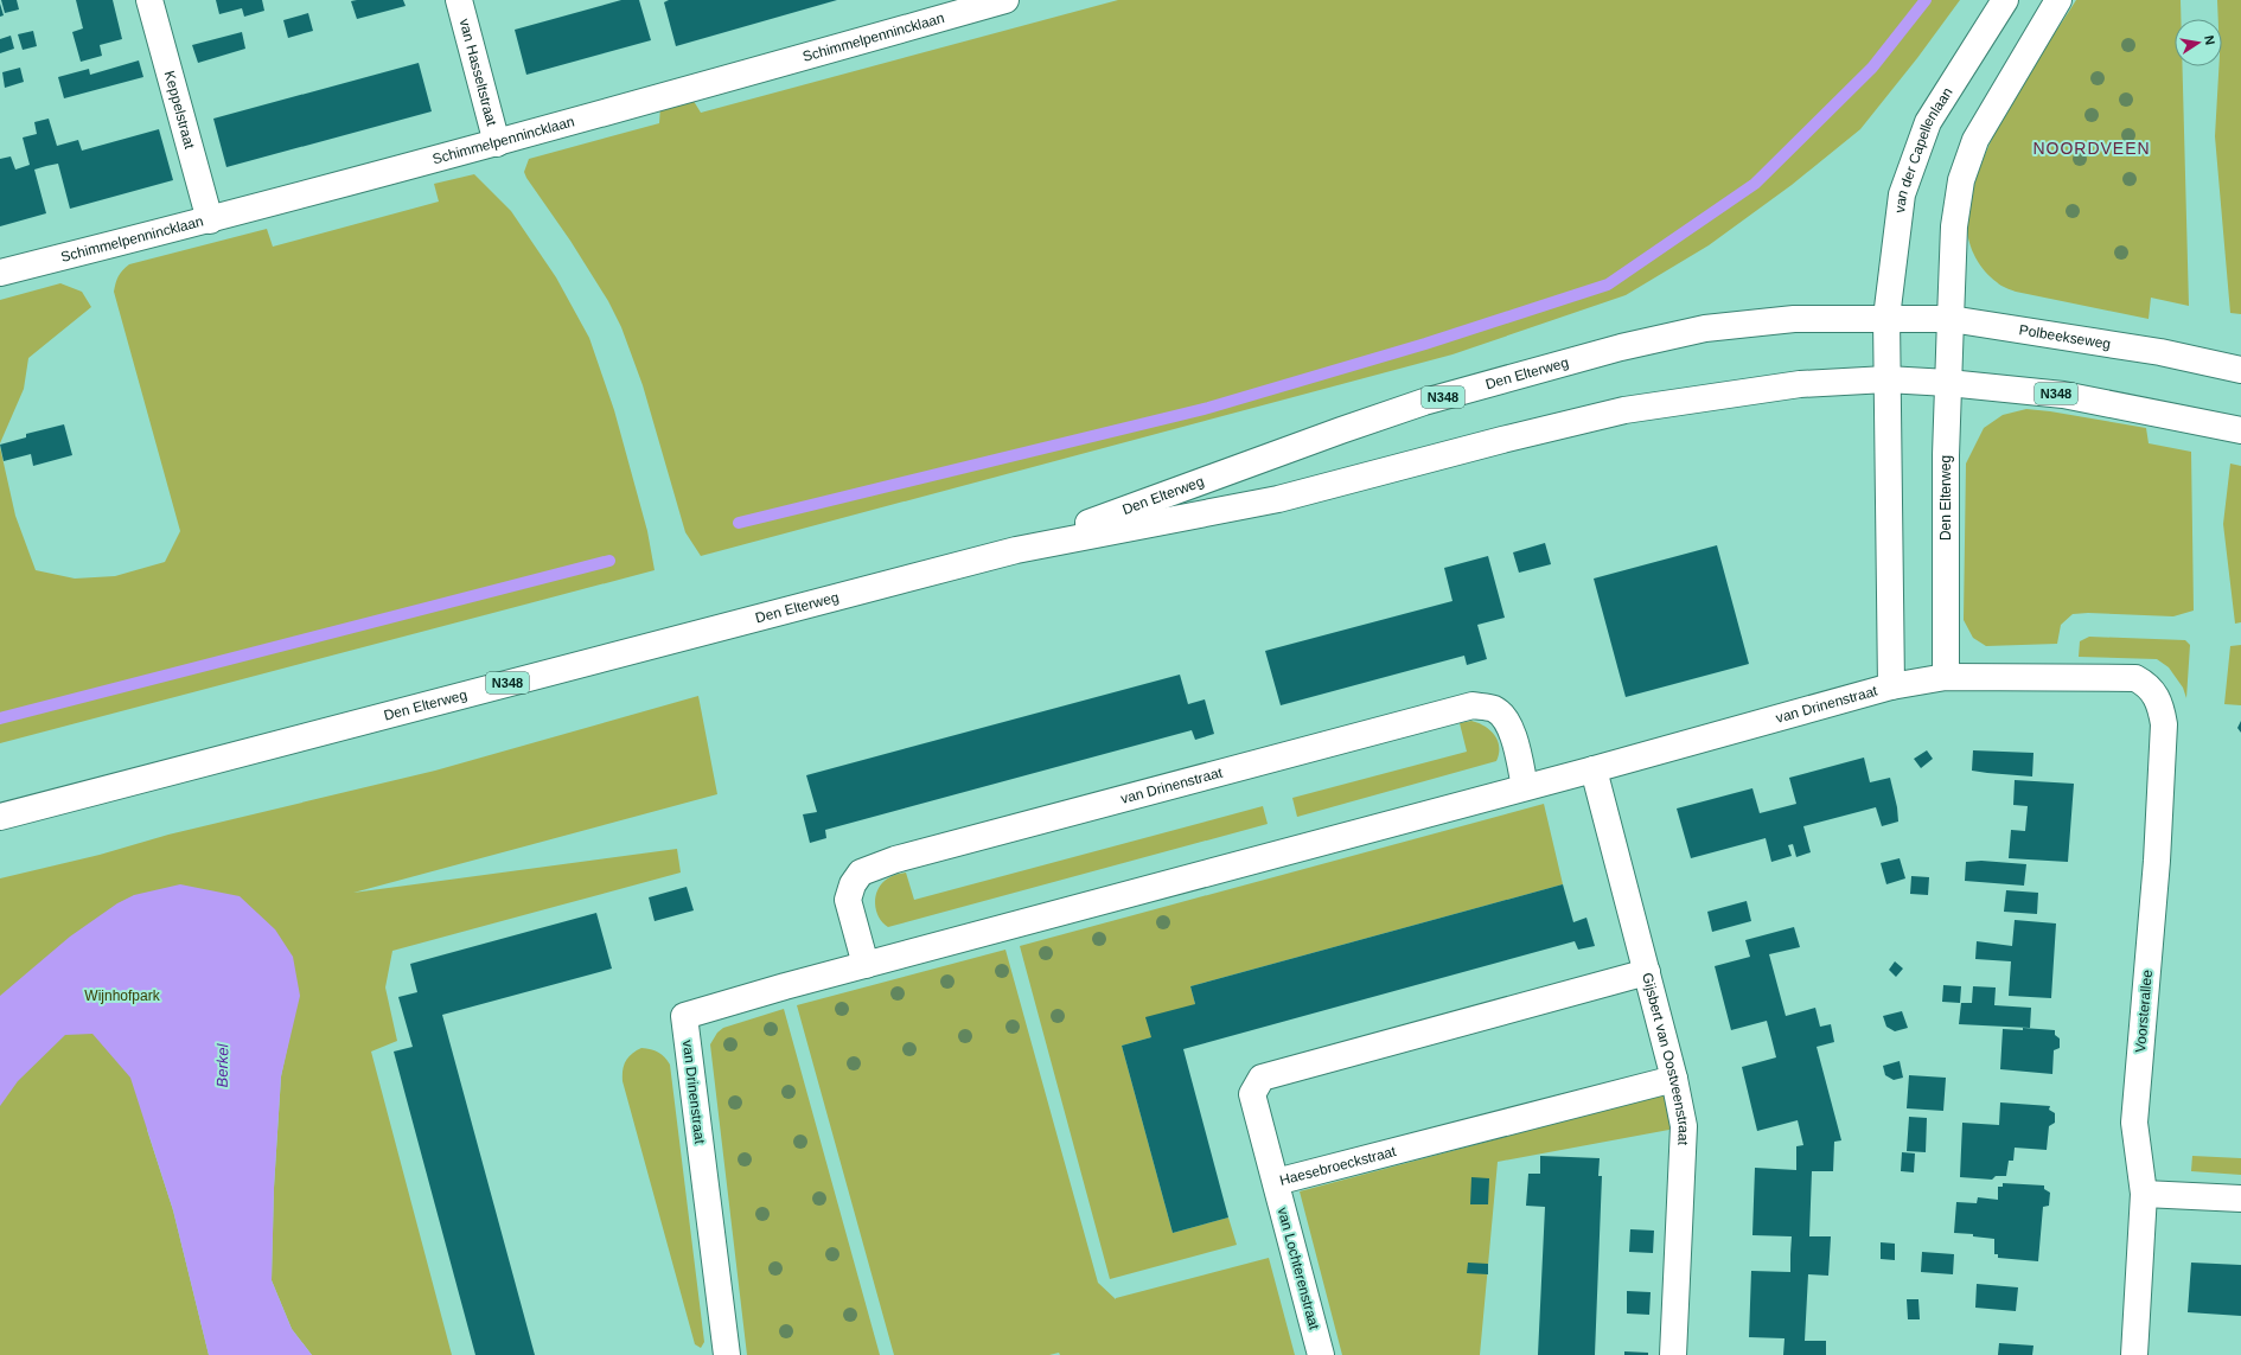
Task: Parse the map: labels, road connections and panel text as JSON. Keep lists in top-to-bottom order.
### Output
{
  "streets": {
    "street": [
      "Schimmelpennincklaan",
      "van Hasseltstraat",
      "Keppelstraat",
      "van der Capellenlaan",
      "Polbeekseweg",
      "Den Elterweg",
      "N348",
      "van Drinenstraat",
      "Voorsterallee",
      "Gijsbert van Oostveenstraat",
      "Haesebroeckstraat",
      "van Lochterenstraat"
    ]
  },
  "crossings": [
    ["Schimmelpennincklaan", "van Hasseltstraat"],
    ["Schimmelpennincklaan", "Keppelstraat"],
    ["van der Capellenlaan", "Polbeekseweg"],
    ["van der Capellenlaan", "Den Elterweg"],
    ["Polbeekseweg", "Den Elterweg"],
    ["Den Elterweg", "N348"],
    ["Den Elterweg", "van Drinenstraat"],
    ["van Drinenstraat", "Voorsterallee"],
    ["van Drinenstraat", "Gijsbert van Oostveenstraat"],
    ["Gijsbert van Oostveenstraat", "Haesebroeckstraat"],
    ["Haesebroeckstraat", "van Lochterenstraat"]
  ],
  "districts": ["NOORDVEEN"],
  "water": ["Berkel"],
  "parks": ["Wijnhofpark"],
  "north": "right"
}
